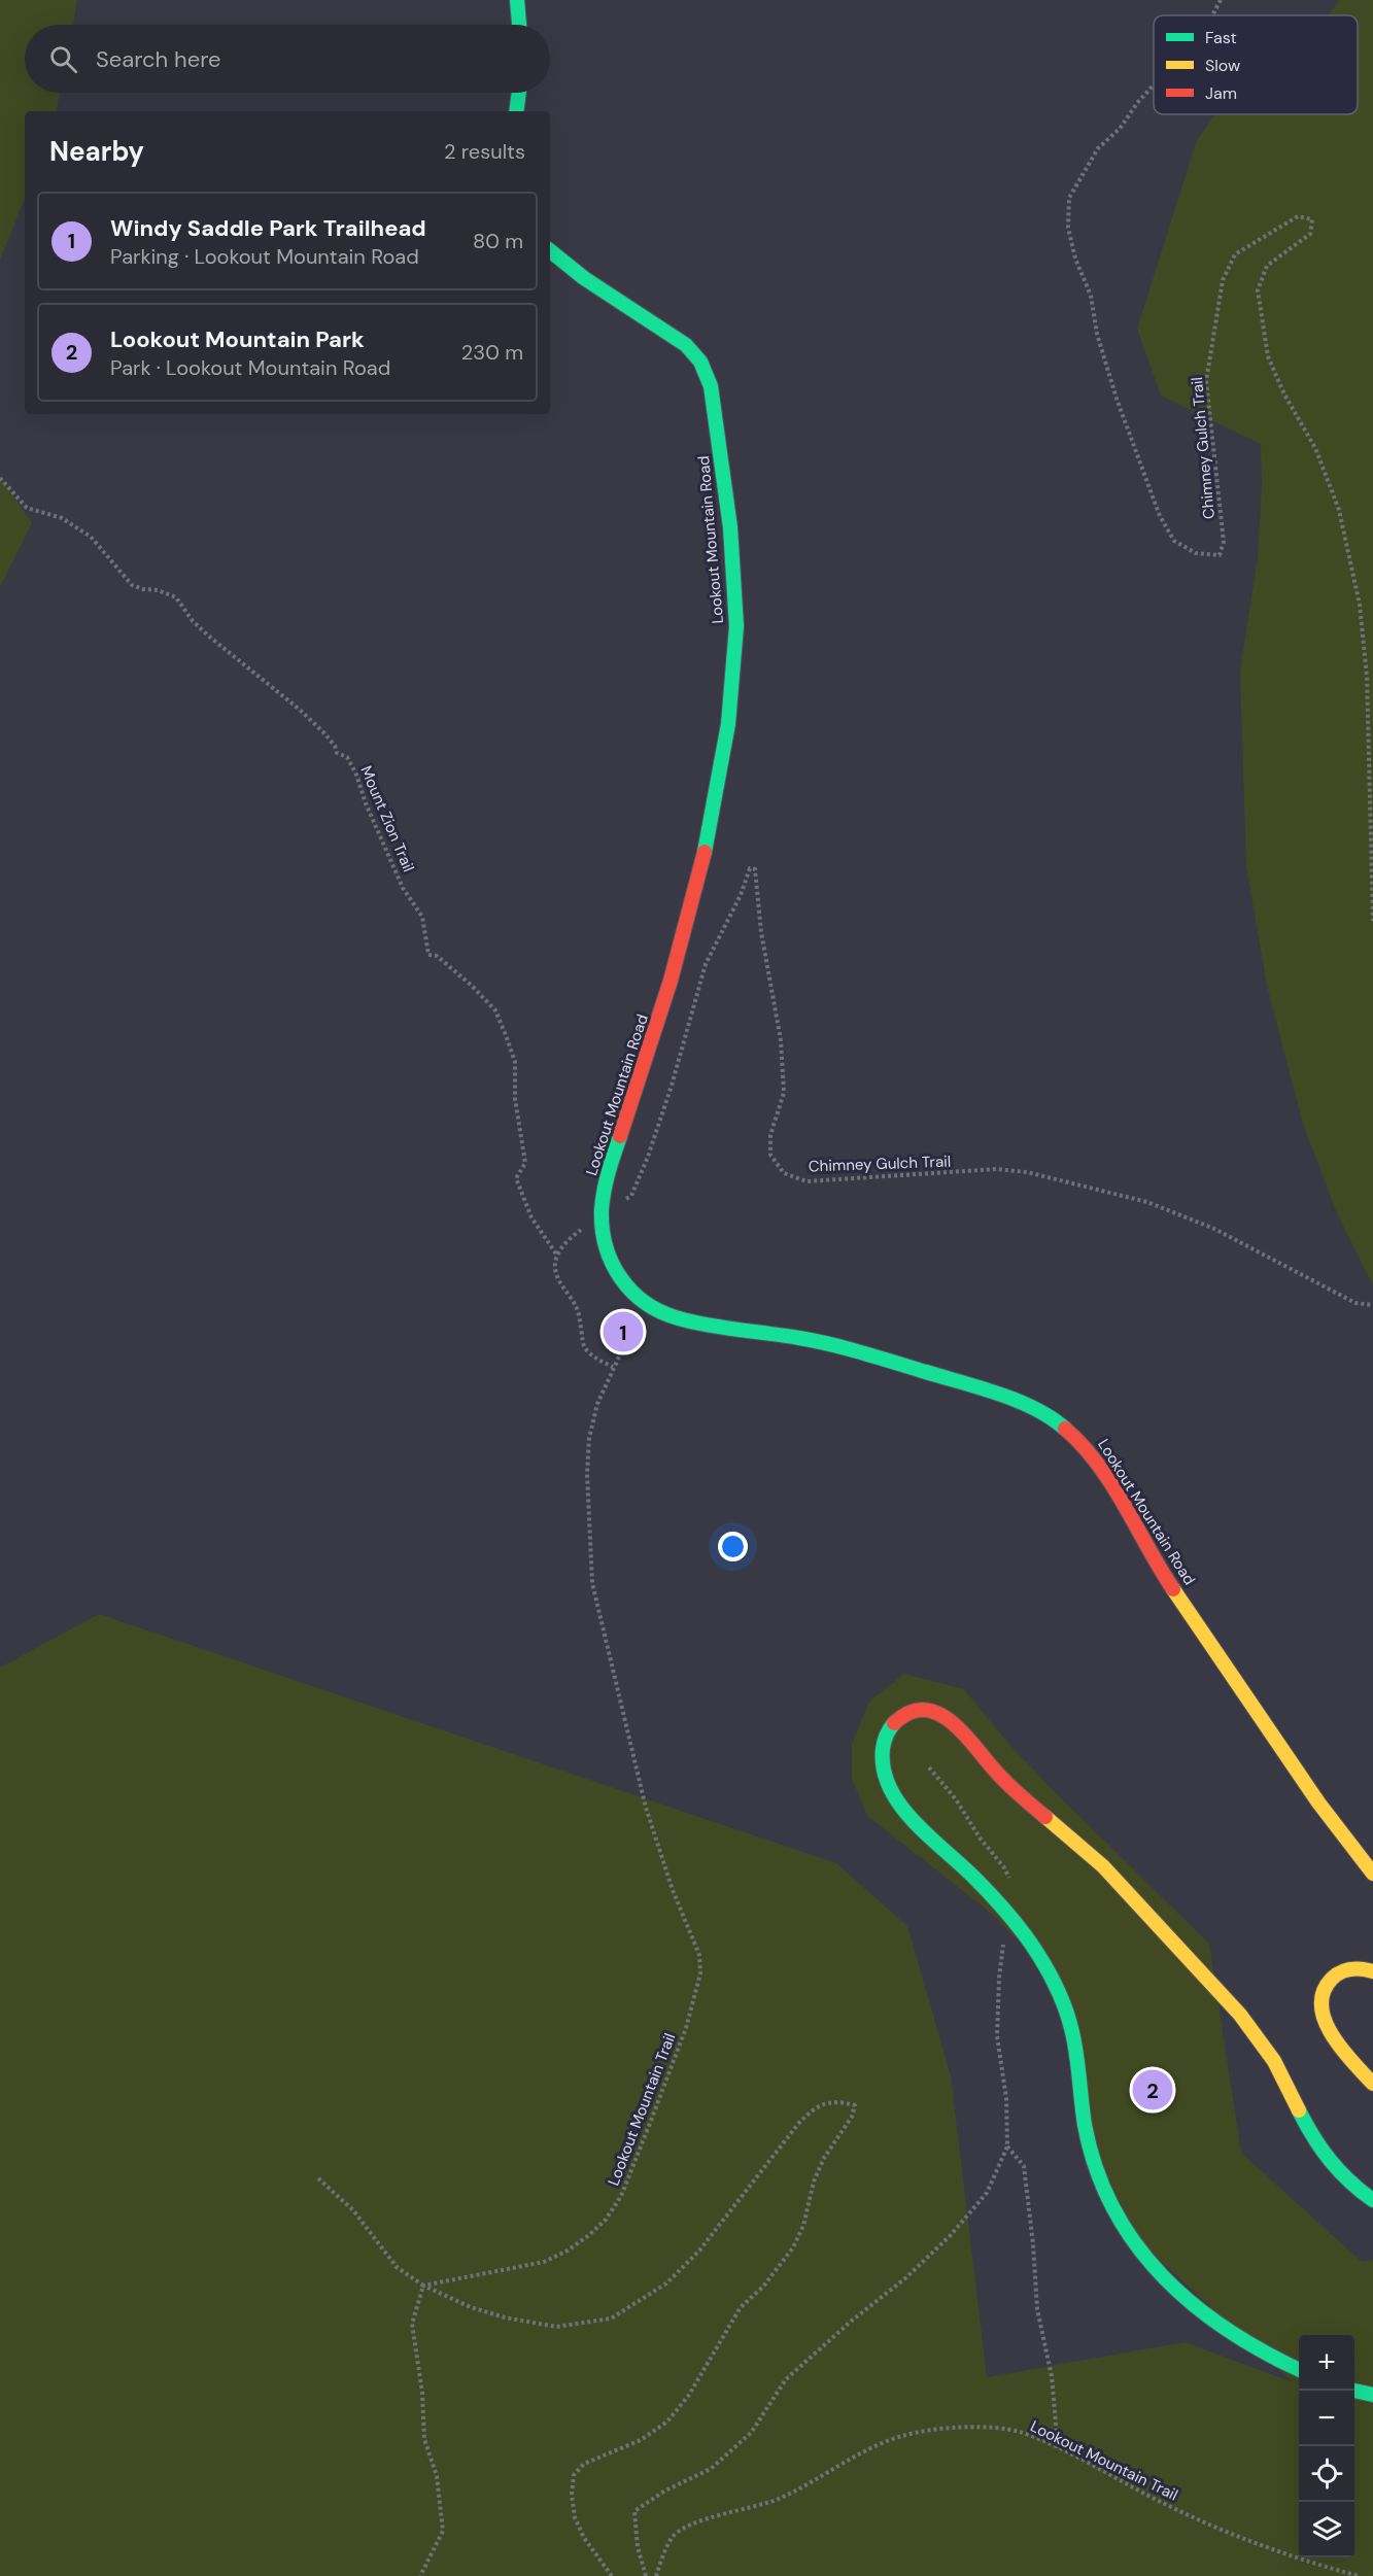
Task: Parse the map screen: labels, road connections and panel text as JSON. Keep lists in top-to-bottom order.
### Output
{
  "streets": {
    "street": ["Lookout Mountain Road"],
    "path": ["Chimney Gulch Trail", "Mount Zion Trail", "Lookout Mountain Trail"]
  },
  "legend": ["Fast", "Slow", "Jam"],
  "page": {
    "search": "Search here",
    "heading": ["Nearby", "2 results"],
    "list": [
      {
        "mark": "1",
        "name": "Windy Saddle Park Trailhead",
        "note": "Parking · Lookout Mountain Road",
        "value": "80 m"
      },
      {
        "mark": "2",
        "name": "Lookout Mountain Park",
        "note": "Park · Lookout Mountain Road",
        "value": "230 m"
      }
    ],
    "pins": ["1", "2"],
    "map_buttons": ["+", "−"]
  }
}
